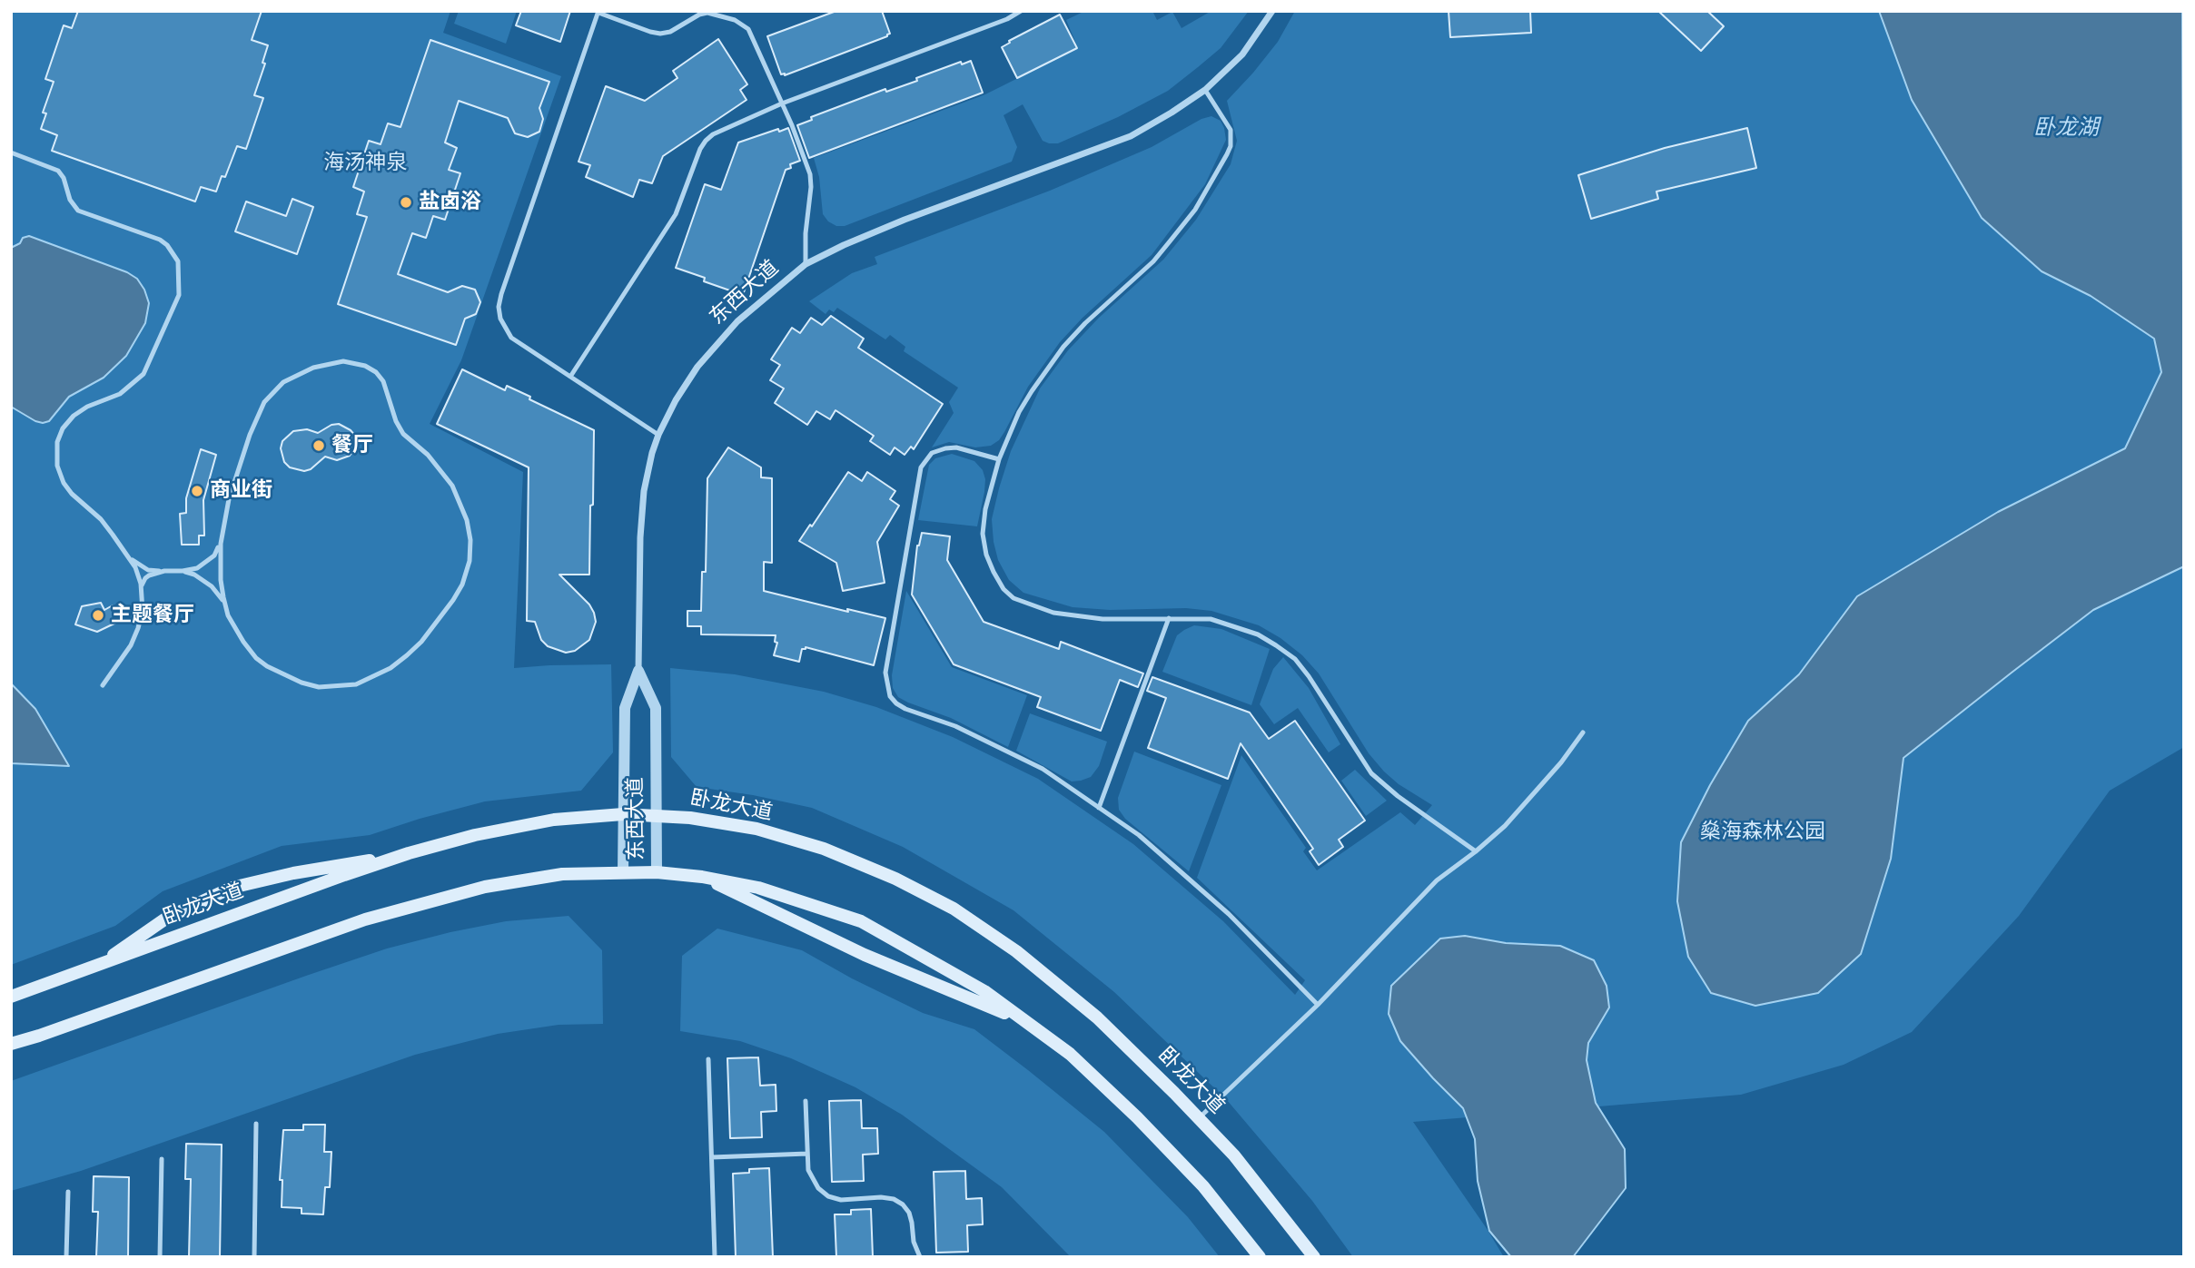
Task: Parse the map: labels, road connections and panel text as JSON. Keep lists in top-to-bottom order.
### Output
{
  "streets": {
    "main road": ["卧龙大道"],
    "street": ["东西大道"]
  },
  "crossings": [
    ["东西大道", "卧龙大道"]
  ],
  "water": ["卧龙湖"],
  "parks": ["海汤神泉", "燊海森林公园"],
  "places": [
    "盐卤浴",
    "餐厅",
    "商业街",
    "主题餐厅"
  ]
}
